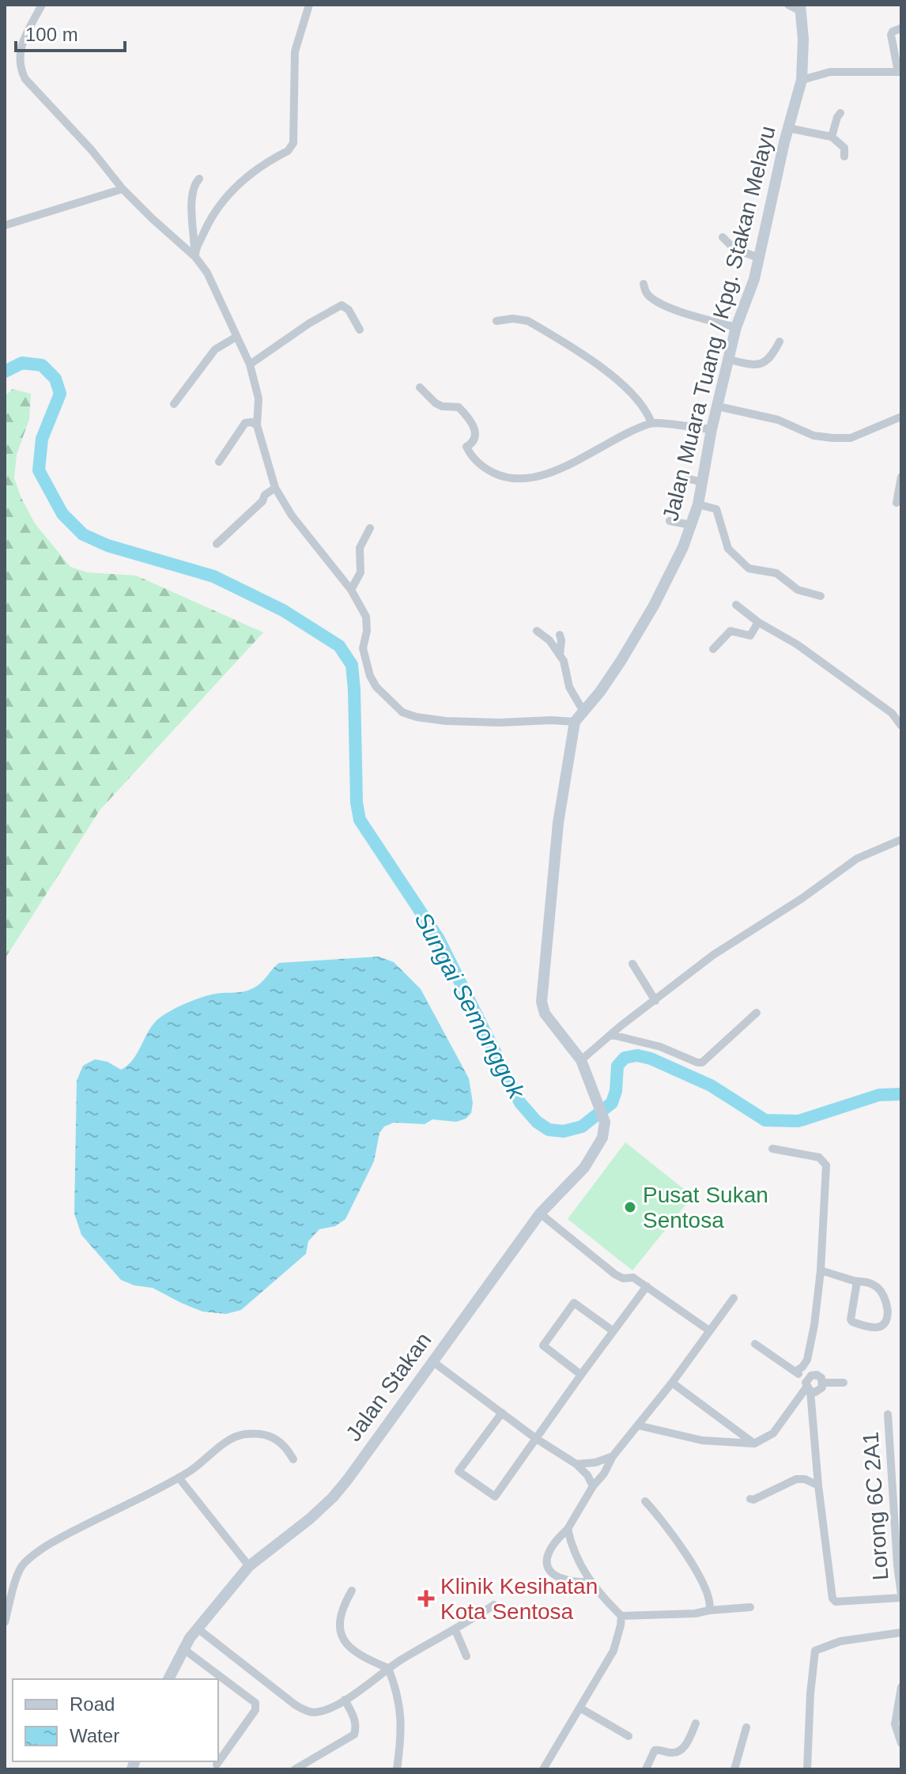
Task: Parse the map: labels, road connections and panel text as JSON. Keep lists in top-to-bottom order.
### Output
{
  "streets": {
    "main road": ["Jalan Muara Tuang / Kpg. Stakan Melayu", "Jalan Stakan"],
    "street": ["Lorong 6C 2A1"]
  },
  "water": ["Sungai Semonggok"],
  "places": {
    "other": ["Pusat Sukan Sentosa"],
    "health": ["Klinik Kesihatan Kota Sentosa"]
  },
  "legend": ["Road", "Water"],
  "scale_bar": "100 m"
}
